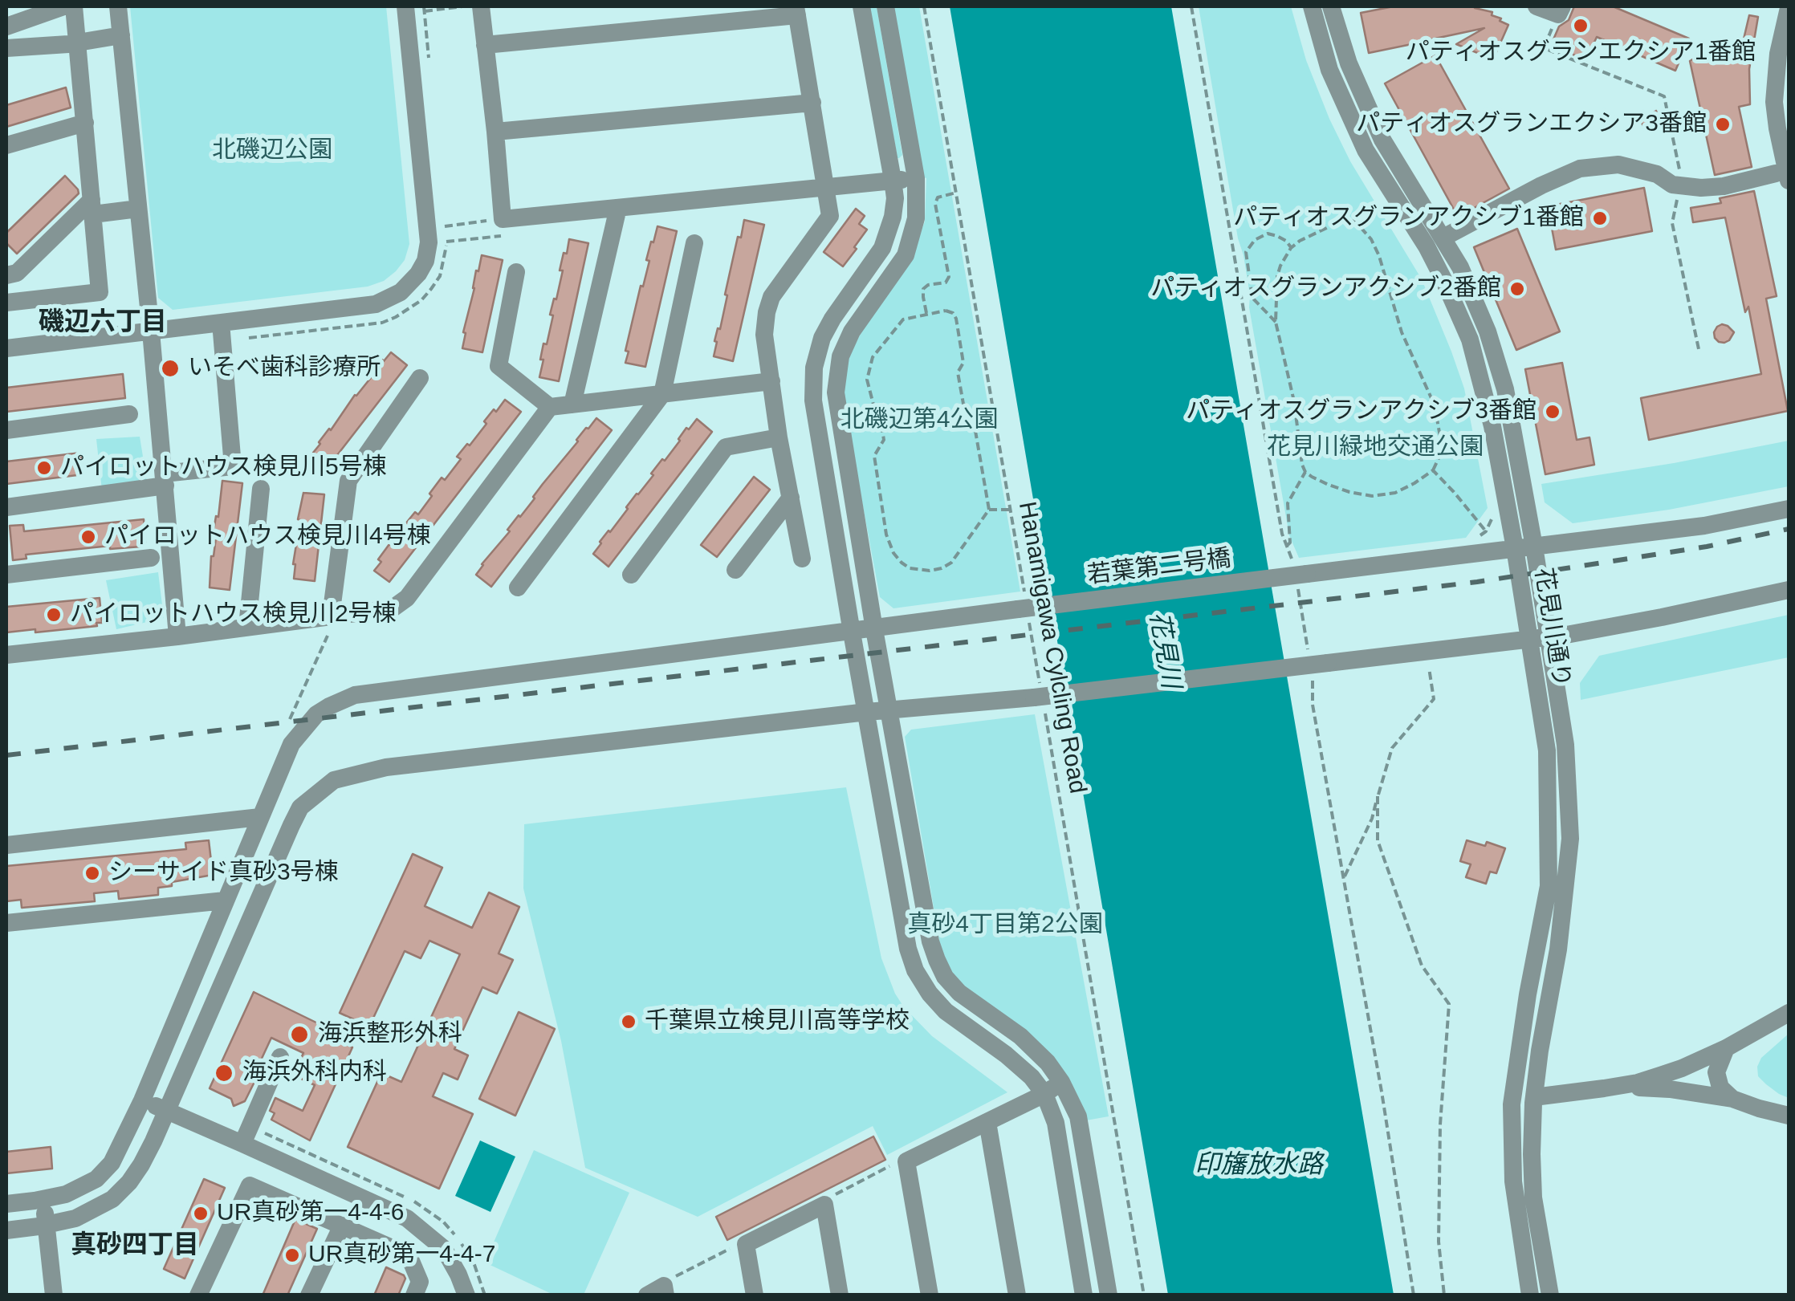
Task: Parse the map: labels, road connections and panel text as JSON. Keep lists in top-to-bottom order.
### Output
{
  "streets": {
    "street": ["若葉第二号橋", "花見川通り"],
    "path": ["Hanamigawa Cylcling Road"]
  },
  "crossings": [
    ["若葉第二号橋", "花見川通り"],
    ["若葉第二号橋", "Hanamigawa Cylcling Road"]
  ],
  "districts": ["磯辺六丁目", "真砂四丁目"],
  "water": ["花見川", "印旛放水路"],
  "parks": [
    "北磯辺公園",
    "北磯辺第4公園",
    "花見川緑地交通公園",
    "真砂4丁目第2公園"
  ],
  "places": [
    "パティオスグランエクシア1番館",
    "パティオスグランエクシア3番館",
    "パティオスグランアクシブ1番館",
    "パティオスグランアクシブ2番館",
    "いそべ歯科診療所",
    "パティオスグランアクシブ3番館",
    "パイロットハウス検見川5号棟",
    "パイロットハウス検見川4号棟",
    "パイロットハウス検見川2号棟",
    "シーサイド真砂3号棟",
    "千葉県立検見川高等学校",
    "海浜整形外科",
    "海浜外科内科",
    "UR真砂第一4-4-6",
    "UR真砂第一4-4-7"
  ]
}
